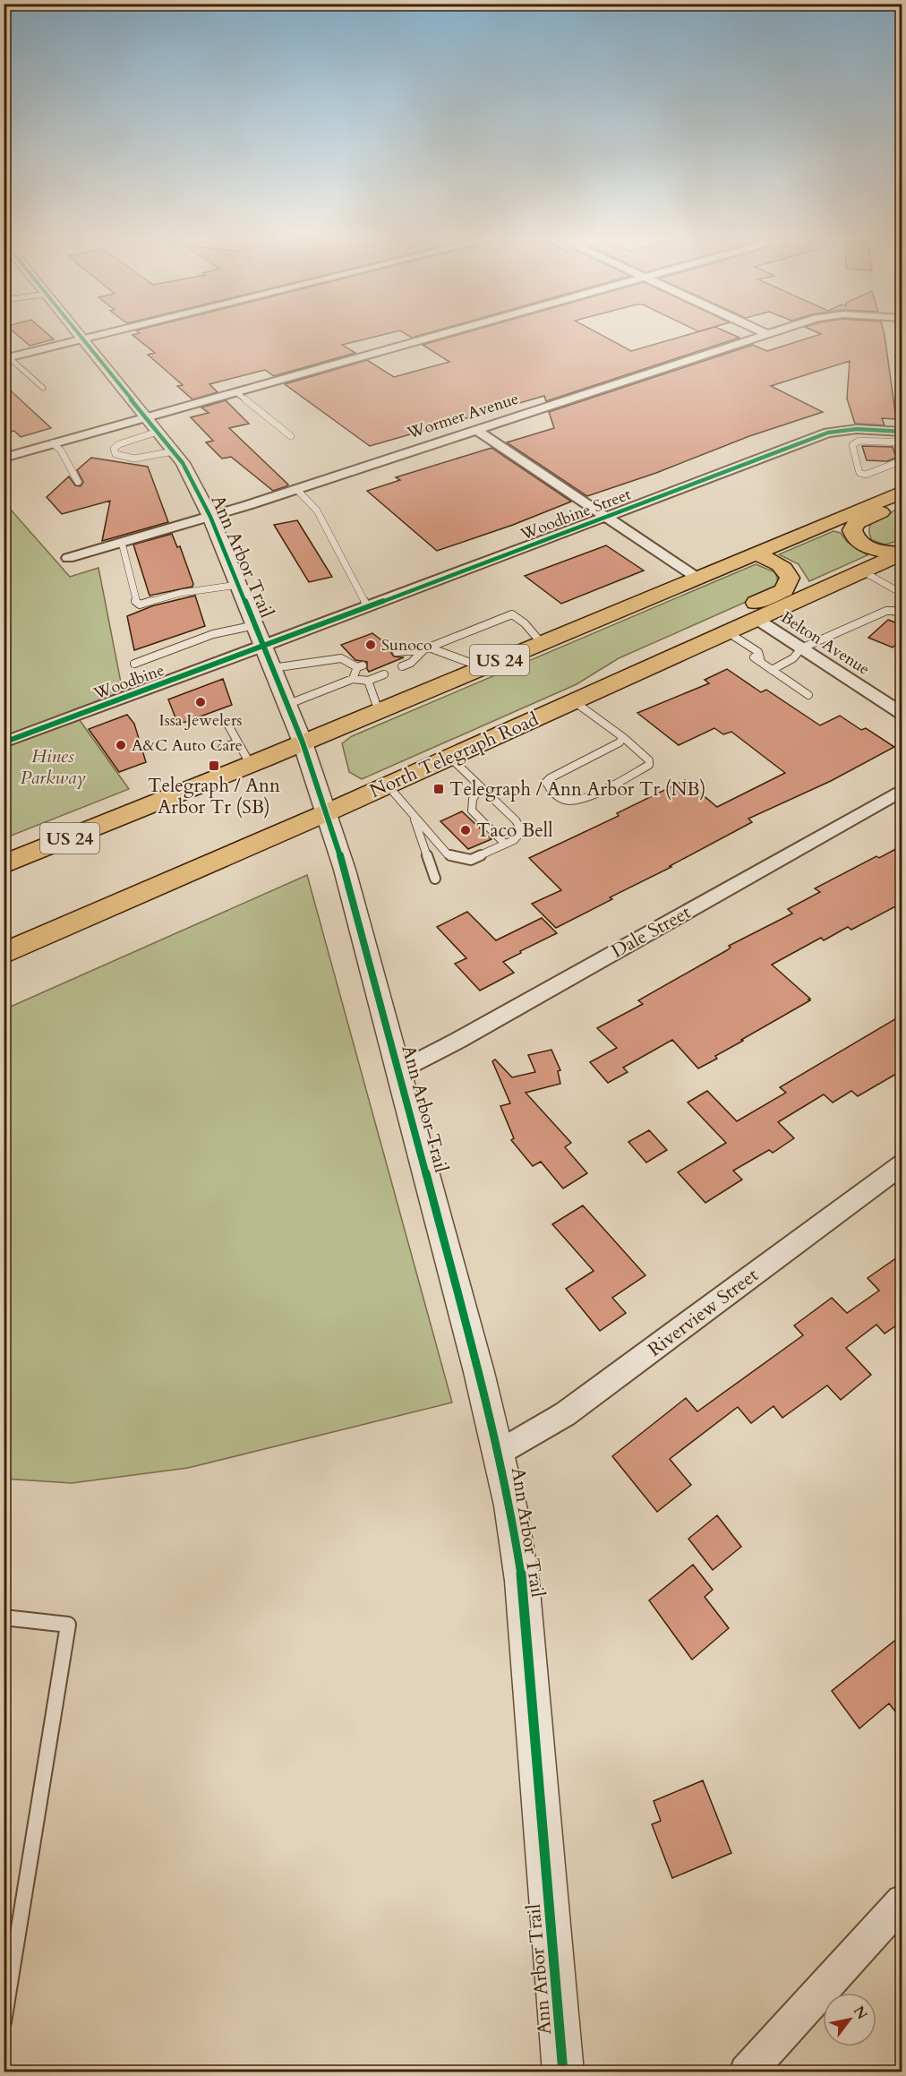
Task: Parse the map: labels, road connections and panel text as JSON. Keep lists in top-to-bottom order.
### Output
{
  "streets": {
    "main road": ["US 24", "North Telegraph Road"],
    "street": [
      "Wormer Avenue",
      "Woodbine Street",
      "Ann Arbor Trail",
      "Belton Avenue",
      "Woodbine",
      "Dale Street",
      "Riverview Street"
    ]
  },
  "crossings": [
    ["Wormer Avenue", "Ann Arbor Trail"],
    ["Woodbine Street", "Ann Arbor Trail"],
    ["Woodbine Street", "Woodbine"],
    ["Ann Arbor Trail", "US 24"],
    ["Ann Arbor Trail", "Woodbine"],
    ["Ann Arbor Trail", "North Telegraph Road"],
    ["Ann Arbor Trail", "Dale Street"],
    ["Ann Arbor Trail", "Riverview Street"],
    ["Belton Avenue", "North Telegraph Road"]
  ],
  "parks": ["Hines Parkway"],
  "places": {
    "other": [
      "Sunoco",
      "Issa Jewelers",
      "A&C Auto Care",
      "Taco Bell"
    ],
    "transit": ["Telegraph / Ann Arbor Tr (SB)", "Telegraph / Ann Arbor Tr (NB)"]
  },
  "north": "top right"
}
